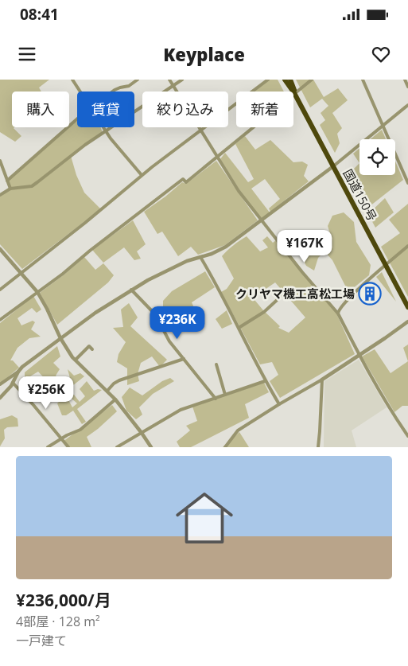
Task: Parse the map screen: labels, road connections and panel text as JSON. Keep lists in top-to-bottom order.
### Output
{
  "streets": {
    "highway": ["国道150号"]
  },
  "places": {
    "building": ["クリヤマ機工高松工場"]
  },
  "page": {
    "status": "08:41",
    "header": "Keyplace",
    "chip": [
      "購入",
      "賃貸",
      "絞り込み",
      "新着"
    ],
    "price": ["¥167K", "¥236K", "¥256K"],
    "list": [
      {
        "name": "¥236,000/月",
        "note": "4部屋 · 128 m² · 一戸建て"
      }
    ]
  }
}
